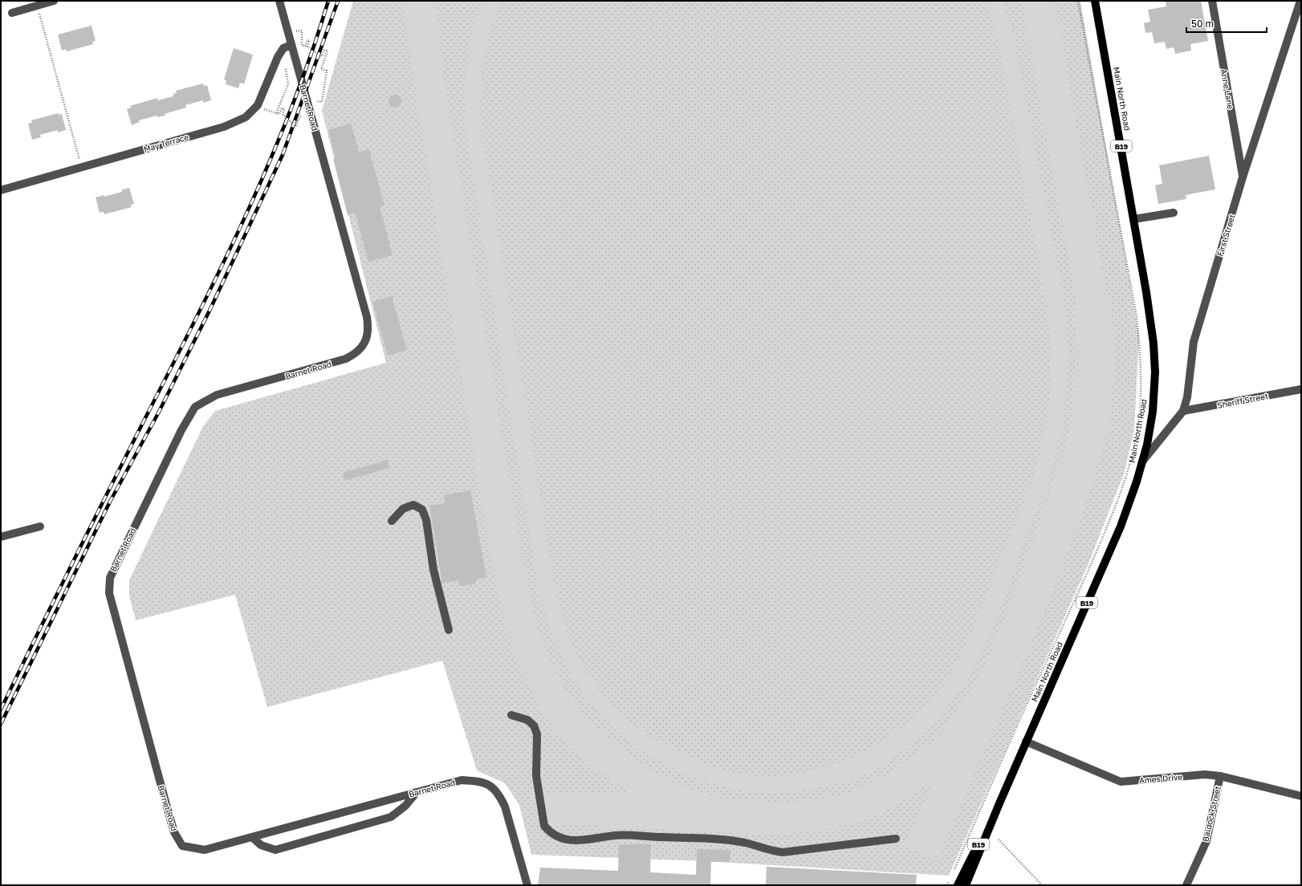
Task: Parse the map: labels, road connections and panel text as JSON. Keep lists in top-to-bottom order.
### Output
{
  "streets": {
    "main road": ["Main North Road", "B19"],
    "street": [
      "Anne Lane",
      "Barnet Road",
      "May Terrace",
      "First Street",
      "Sheriff Street",
      "Ames Drive",
      "Baldock Street"
    ]
  },
  "crossings": [
    ["Anne Lane", "First Street"],
    ["Main North Road", "First Street"],
    ["Main North Road", "Ames Drive"],
    ["Barnet Road", "May Terrace"],
    ["First Street", "Sheriff Street"],
    ["Ames Drive", "Baldock Street"]
  ],
  "scale_bar": "50 m"
}
